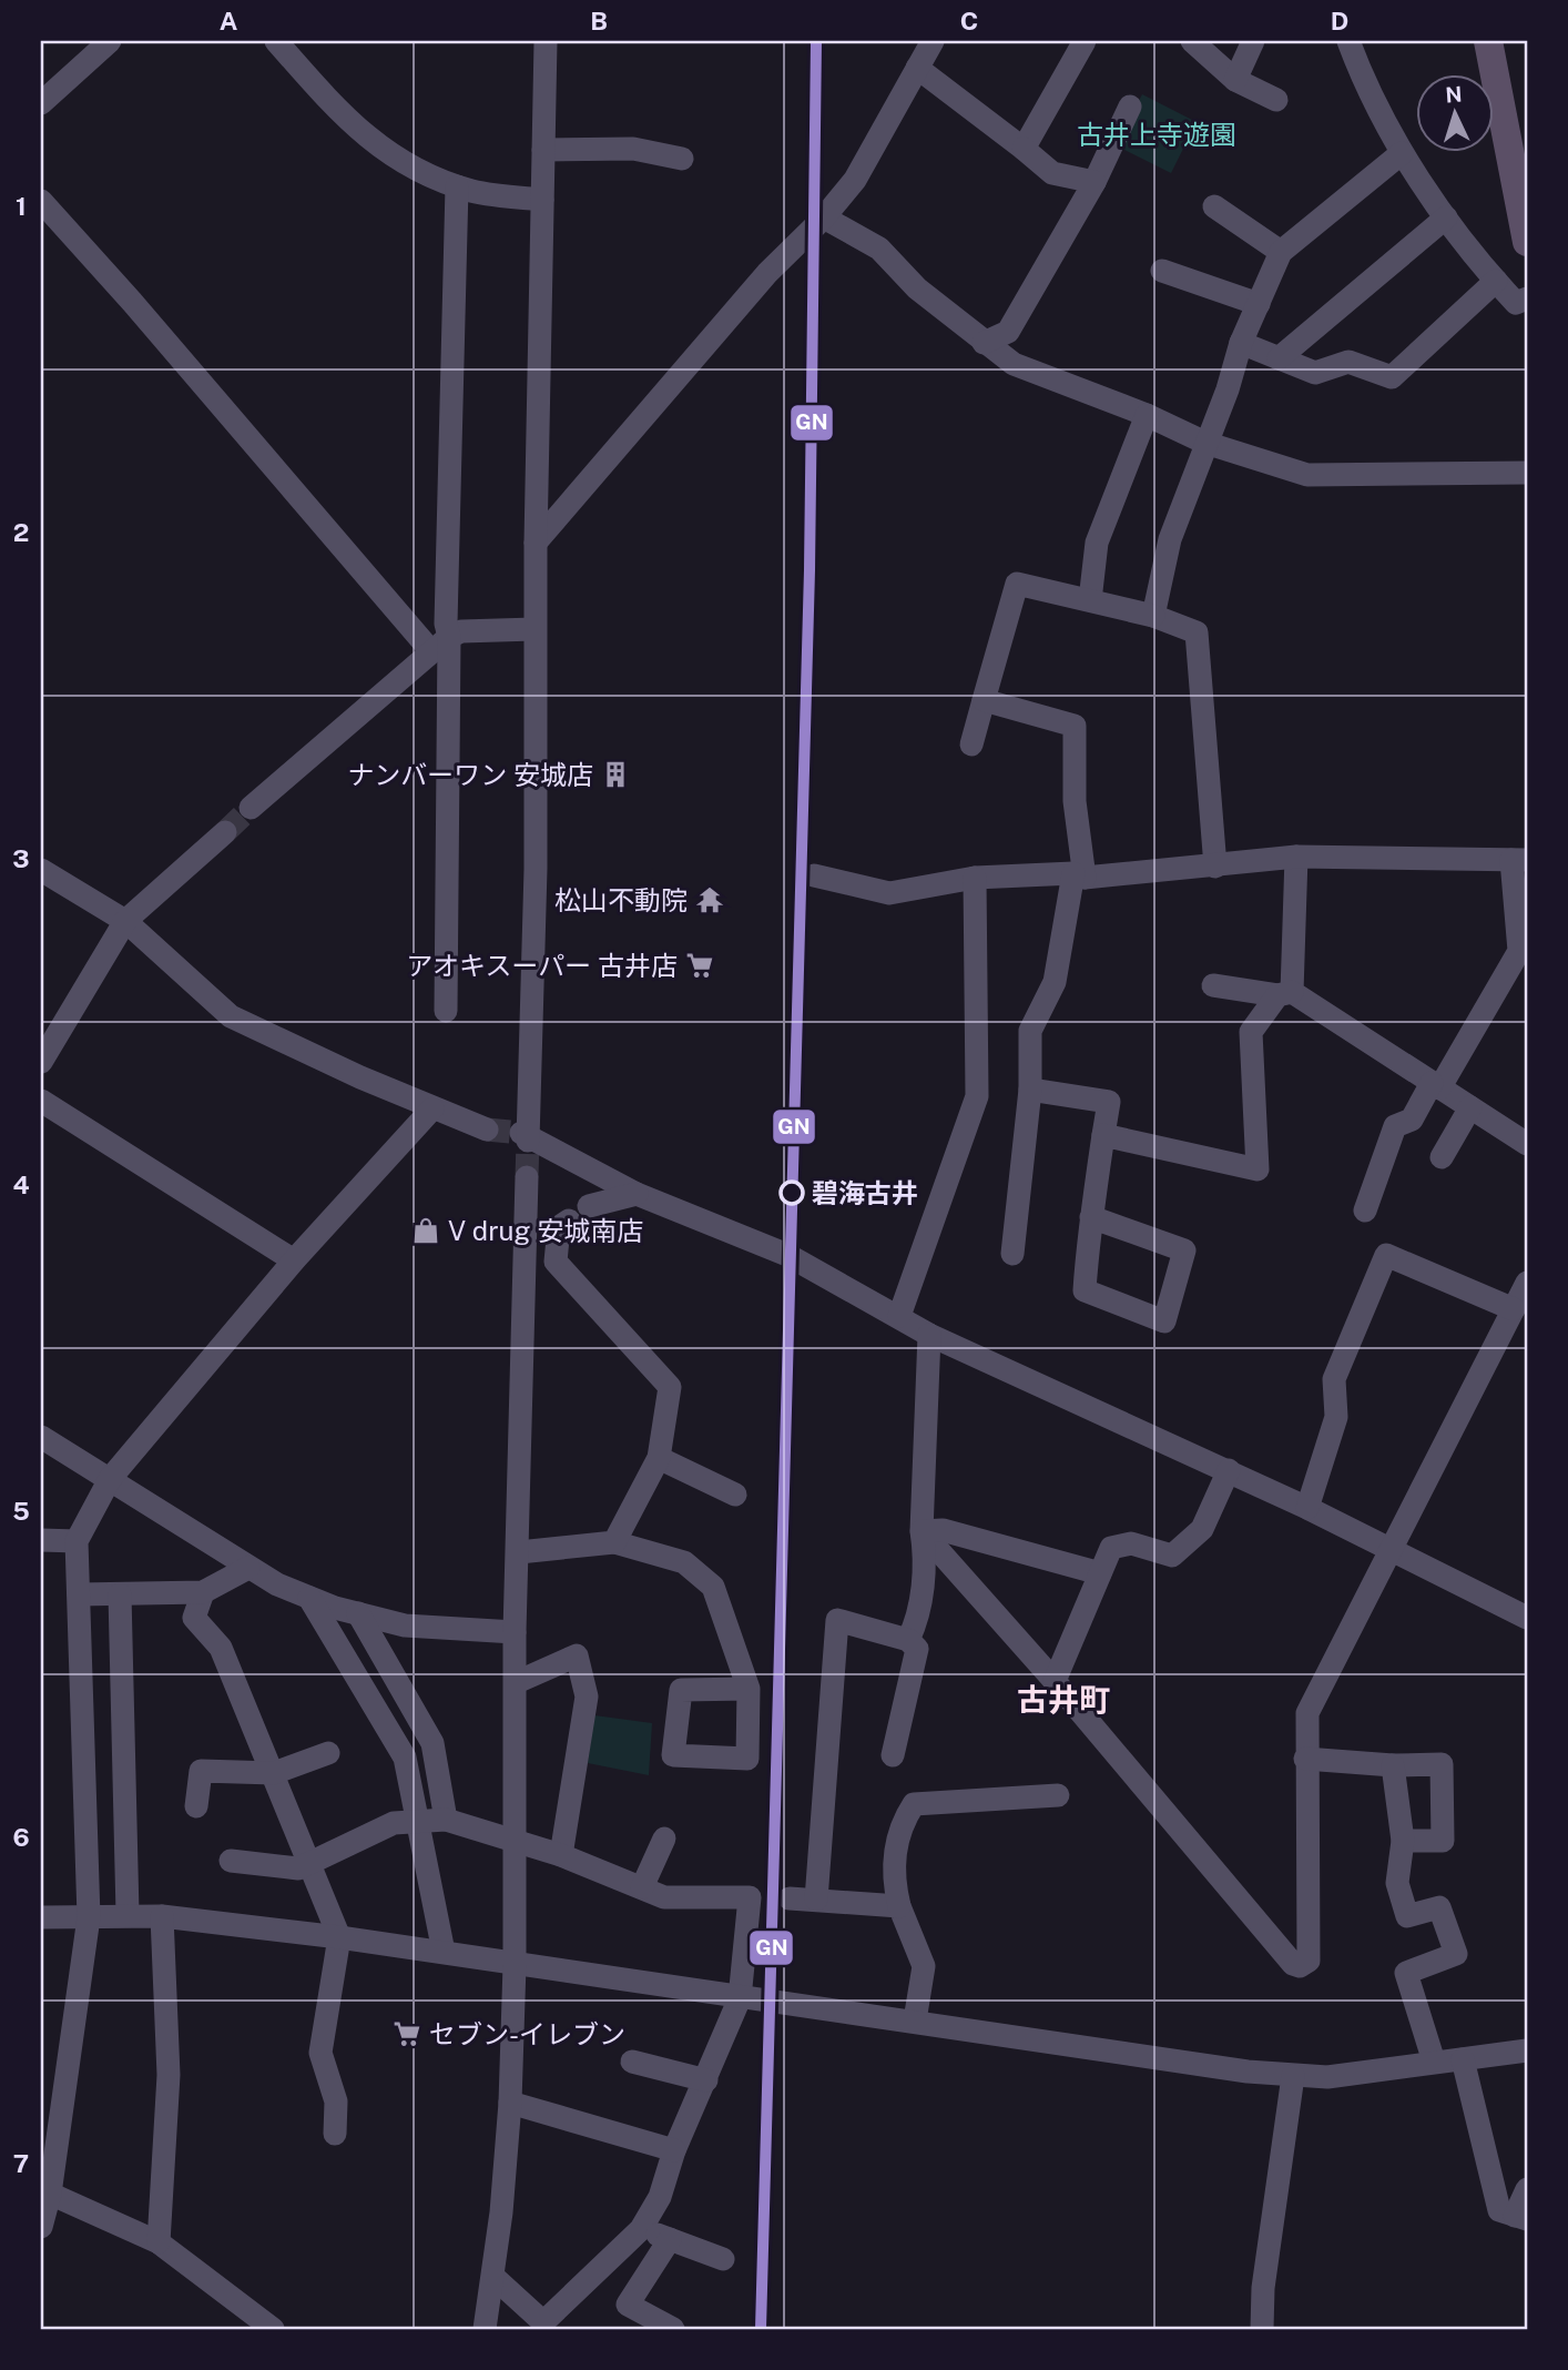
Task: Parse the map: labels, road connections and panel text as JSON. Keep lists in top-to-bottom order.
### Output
{
  "districts": ["古井町"],
  "parks": ["古井上寺遊園"],
  "places": {
    "building": ["ナンバーワン 安城店"],
    "temple": ["松山不動院"],
    "supermarket": ["アオキスーパー 古井店", "セブン-イレブン"],
    "other": ["碧海古井"],
    "shop": ["V drug 安城南店"]
  },
  "lines": ["transit line GN"],
  "north": "top",
  "grid": {
    "columns": [
      "A",
      "B",
      "C",
      "D"
    ],
    "rows": [
      "1",
      "2",
      "3",
      "4",
      "5",
      "6",
      "7"
    ]
  }
}
